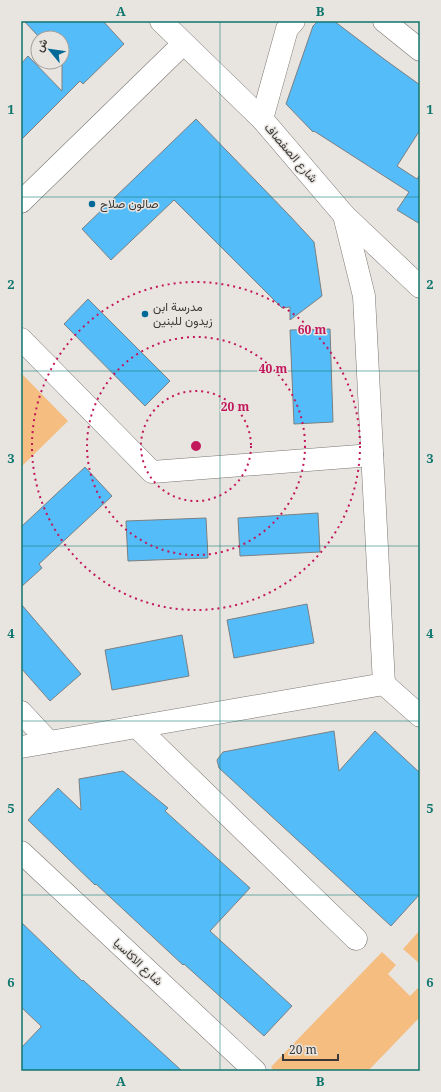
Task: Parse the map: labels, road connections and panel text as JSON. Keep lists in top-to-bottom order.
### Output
{
  "streets": {
    "street": ["شارع الصفصاف", "شارع الاكاسيا"]
  },
  "places": ["صالون صلاح", "مدرسة ابن زيدون للبنين"],
  "scale_bar": "20 m",
  "north": "top left",
  "grid": {
    "columns": ["A", "B"],
    "rows": [
      "1",
      "2",
      "3",
      "4",
      "5",
      "6"
    ]
  },
  "rings": ["60 m", "40 m", "20 m"]
}
